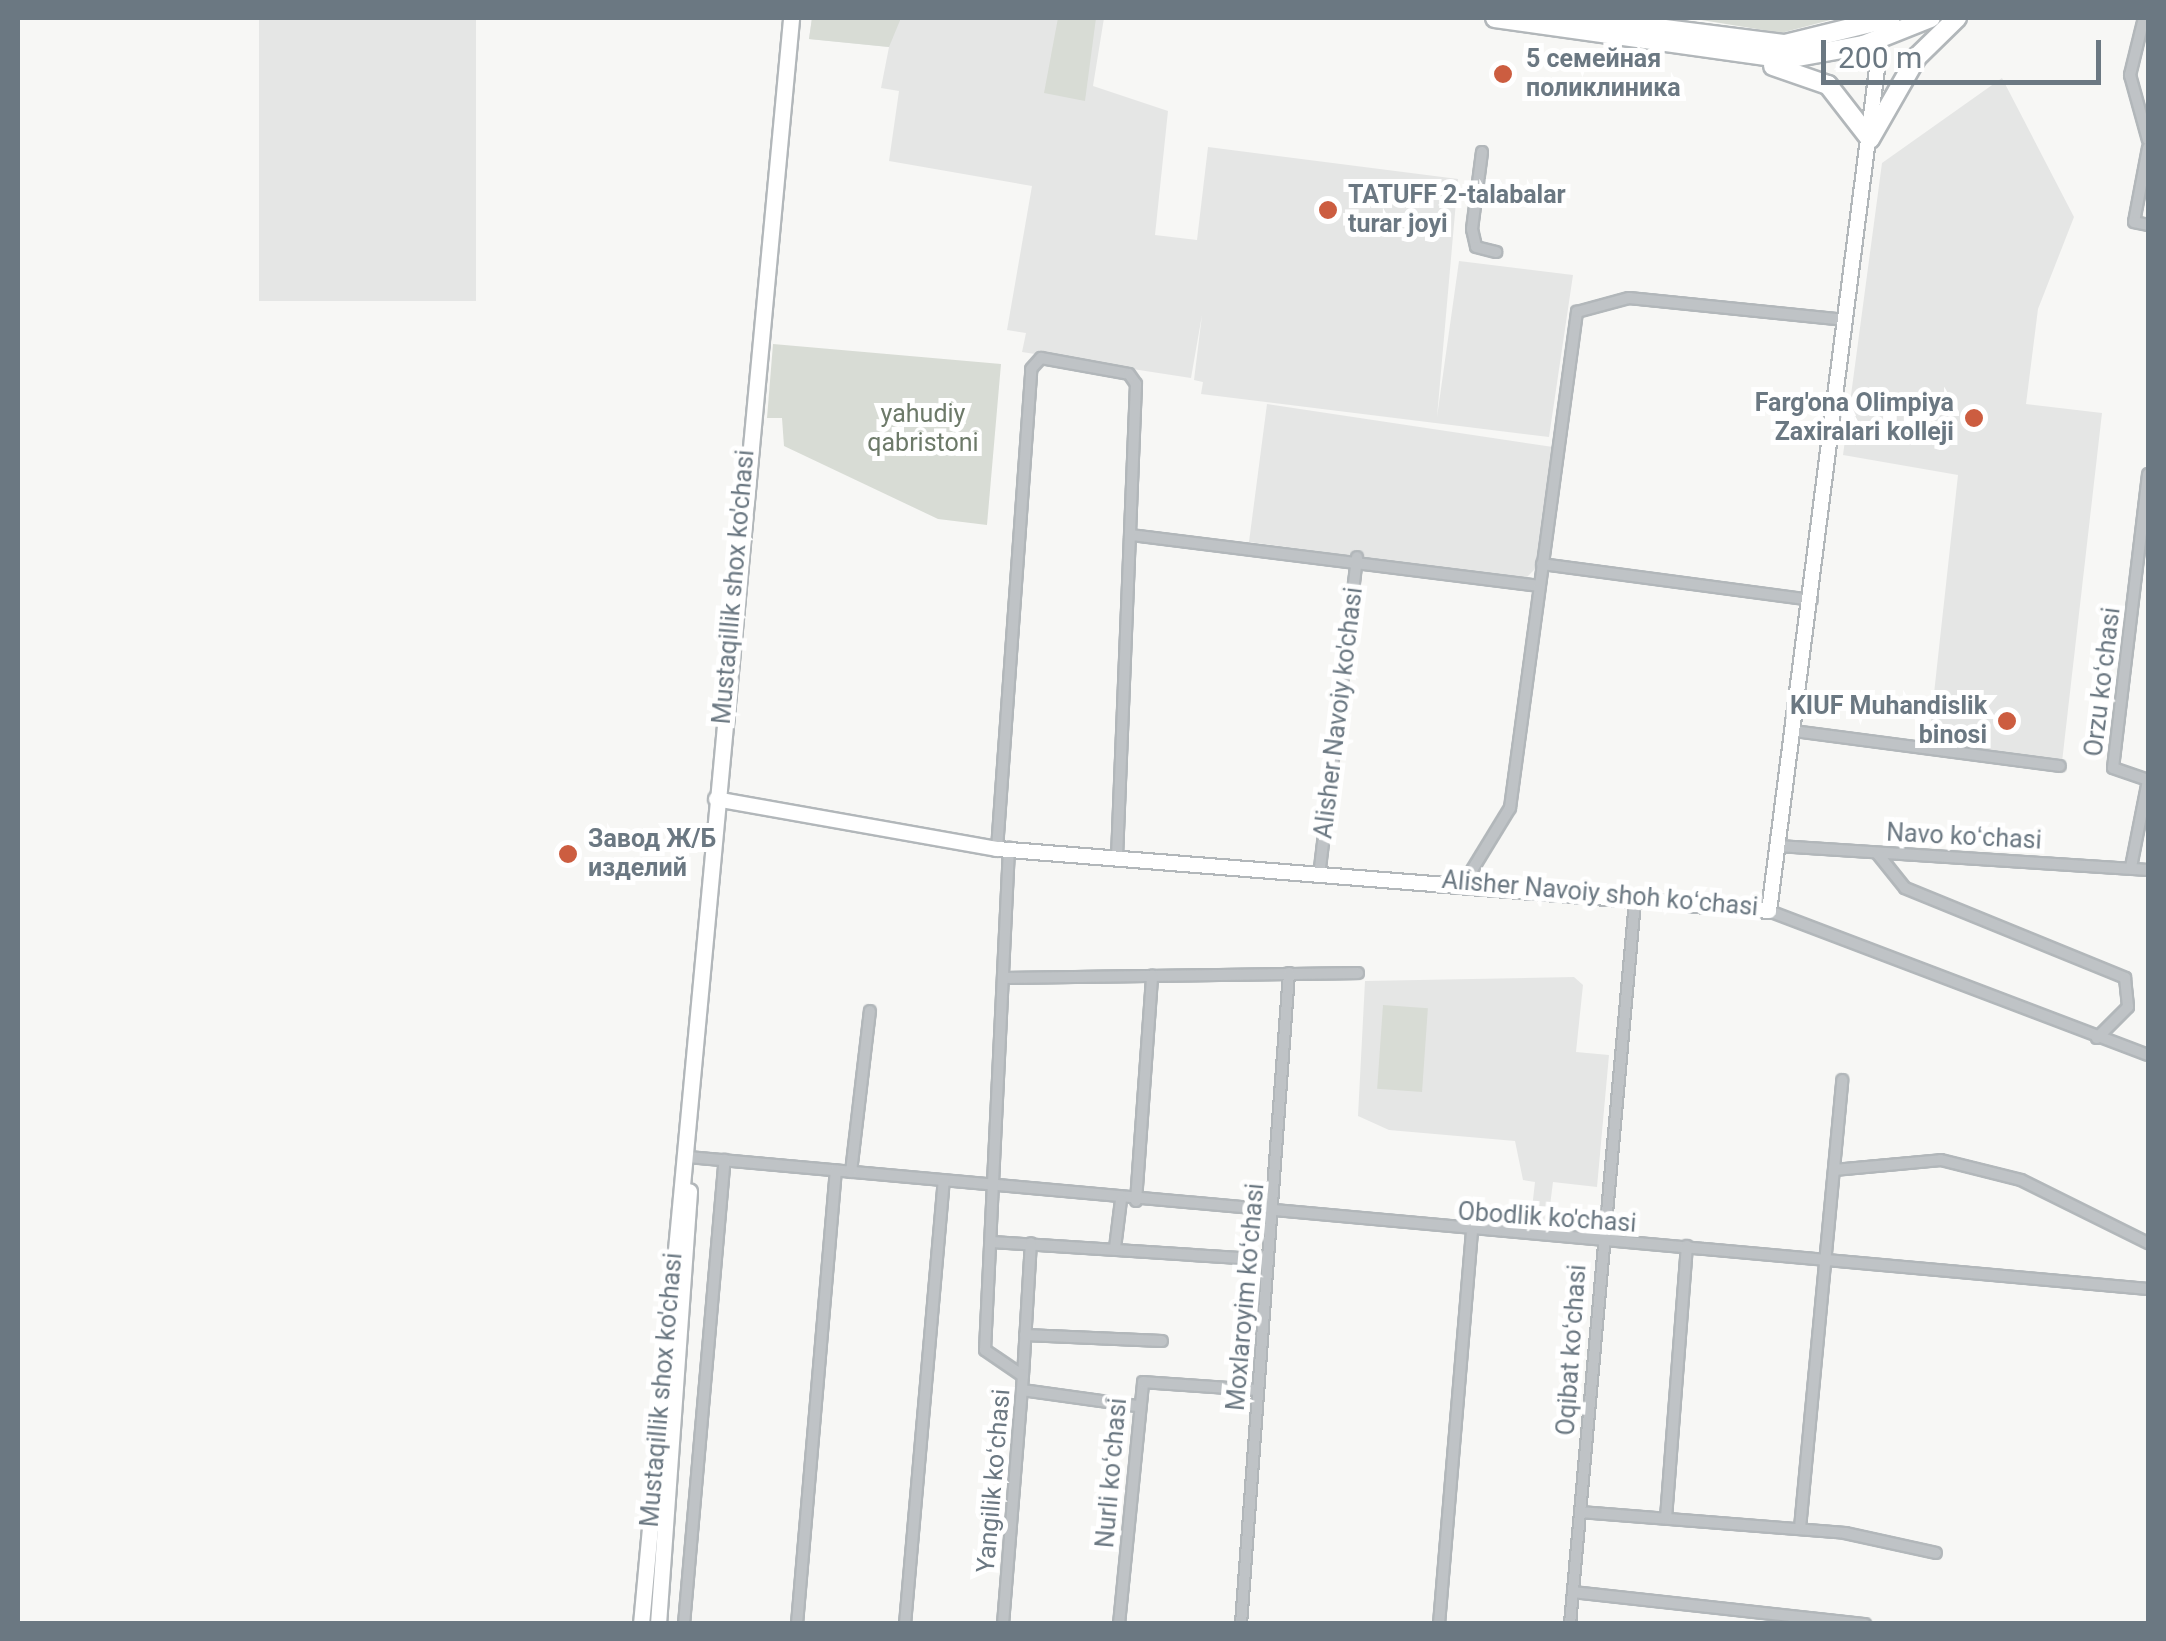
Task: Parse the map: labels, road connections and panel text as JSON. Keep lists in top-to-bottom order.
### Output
{
  "streets": {
    "main road": ["Mustaqillik shox ko'chasi"],
    "street": [
      "Orzu koʻchasi",
      "Alisher Navoiy ko'chasi",
      "Navo koʻchasi",
      "Alisher Navoiy shoh koʻchasi",
      "Obodlik ko'chasi",
      "Moxlaroyim koʻchasi",
      "Oqibat koʻchasi",
      "Nurli koʻchasi",
      "Yangilik koʻchasi"
    ]
  },
  "crossings": [
    ["Mustaqillik shox ko'chasi", "Alisher Navoiy shoh koʻchasi"],
    ["Mustaqillik shox ko'chasi", "Obodlik ko'chasi"],
    ["Orzu koʻchasi", "Navo koʻchasi"],
    ["Alisher Navoiy ko'chasi", "Alisher Navoiy shoh koʻchasi"],
    ["Alisher Navoiy ko'chasi", "Yangilik koʻchasi"],
    ["Navo koʻchasi", "Alisher Navoiy shoh koʻchasi"],
    ["Alisher Navoiy shoh koʻchasi", "Oqibat koʻchasi"],
    ["Alisher Navoiy shoh koʻchasi", "Yangilik koʻchasi"],
    ["Obodlik ko'chasi", "Moxlaroyim koʻchasi"],
    ["Obodlik ko'chasi", "Oqibat koʻchasi"],
    ["Obodlik ko'chasi", "Yangilik koʻchasi"],
    ["Moxlaroyim koʻchasi", "Nurli koʻchasi"]
  ],
  "parks": ["yahudiy qabristoni"],
  "places": [
    "5 семейная поликлиника",
    "TATUFF 2-talabalar turar joyi",
    "Farg'ona Olimpiya Zaxiralari kolleji",
    "KIUF Muhandislik binosi",
    "Завод Ж/Б изделий"
  ],
  "scale_bar": "200 m"
}
